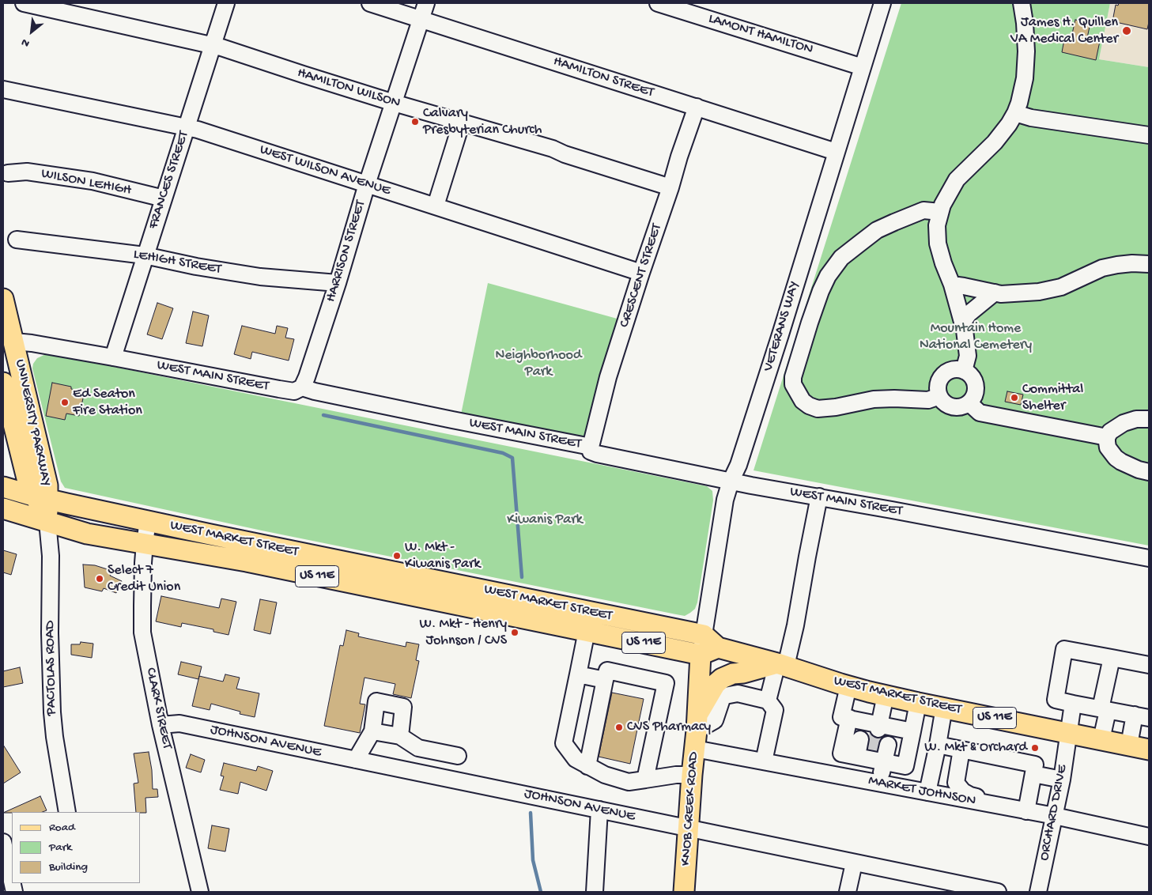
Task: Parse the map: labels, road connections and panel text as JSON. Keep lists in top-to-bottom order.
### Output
{
  "streets": {
    "main road": [
      "UNIVERSITY PARKWAY",
      "WEST MARKET STREET",
      "US 11E",
      "KNOB CREEK ROAD"
    ],
    "street": [
      "LAMONT HAMILTON",
      "HAMILTON STREET",
      "HAMILTON WILSON",
      "WEST WILSON AVENUE",
      "FRANCES STREET",
      "WILSON LEHIGH",
      "HARRISON STREET",
      "LEHIGH STREET",
      "CRESCENT STREET",
      "VETERANS WAY",
      "WEST MAIN STREET",
      "PACTOLAS ROAD",
      "CLARK STREET",
      "JOHNSON AVENUE",
      "MARKET JOHNSON",
      "ORCHARD DRIVE"
    ]
  },
  "crossings": [
    ["LAMONT HAMILTON", "VETERANS WAY"],
    ["HAMILTON STREET", "HARRISON STREET"],
    ["HAMILTON STREET", "CRESCENT STREET"],
    ["HAMILTON STREET", "VETERANS WAY"],
    ["HAMILTON WILSON", "FRANCES STREET"],
    ["HAMILTON WILSON", "HARRISON STREET"],
    ["HAMILTON WILSON", "CRESCENT STREET"],
    ["WEST WILSON AVENUE", "FRANCES STREET"],
    ["WEST WILSON AVENUE", "HARRISON STREET"],
    ["WEST WILSON AVENUE", "CRESCENT STREET"],
    ["FRANCES STREET", "WILSON LEHIGH"],
    ["FRANCES STREET", "LEHIGH STREET"],
    ["FRANCES STREET", "WEST MAIN STREET"],
    ["HARRISON STREET", "LEHIGH STREET"],
    ["HARRISON STREET", "WEST MAIN STREET"],
    ["CRESCENT STREET", "WEST MAIN STREET"],
    ["VETERANS WAY", "WEST MAIN STREET"],
    ["VETERANS WAY", "WEST MARKET STREET"],
    ["VETERANS WAY", "KNOB CREEK ROAD"],
    ["WEST MAIN STREET", "UNIVERSITY PARKWAY"],
    ["UNIVERSITY PARKWAY", "WEST MARKET STREET"],
    ["UNIVERSITY PARKWAY", "PACTOLAS ROAD"],
    ["WEST MARKET STREET", "PACTOLAS ROAD"],
    ["WEST MARKET STREET", "CLARK STREET"],
    ["WEST MARKET STREET", "KNOB CREEK ROAD"],
    ["WEST MARKET STREET", "ORCHARD DRIVE"],
    ["CLARK STREET", "JOHNSON AVENUE"],
    ["JOHNSON AVENUE", "KNOB CREEK ROAD"],
    ["MARKET JOHNSON", "KNOB CREEK ROAD"],
    ["MARKET JOHNSON", "ORCHARD DRIVE"]
  ],
  "parks": ["Mountain Home National Cemetery", "Neighborhood Park", "Kiwanis Park"],
  "places": [
    "James H. Quillen VA Medical Center",
    "Calvary Presbyterian Church",
    "Committal Shelter",
    "Ed Seaton Fire Station",
    "W. Mkt - Kiwanis Park",
    "Select 7 Credit Union",
    "W. Mkt - Henry Johnson / CVS",
    "CVS Pharmacy",
    "W. Mkt & Orchard"
  ],
  "legend": ["Road", "Park", "Building"],
  "north": "bottom left"
}
